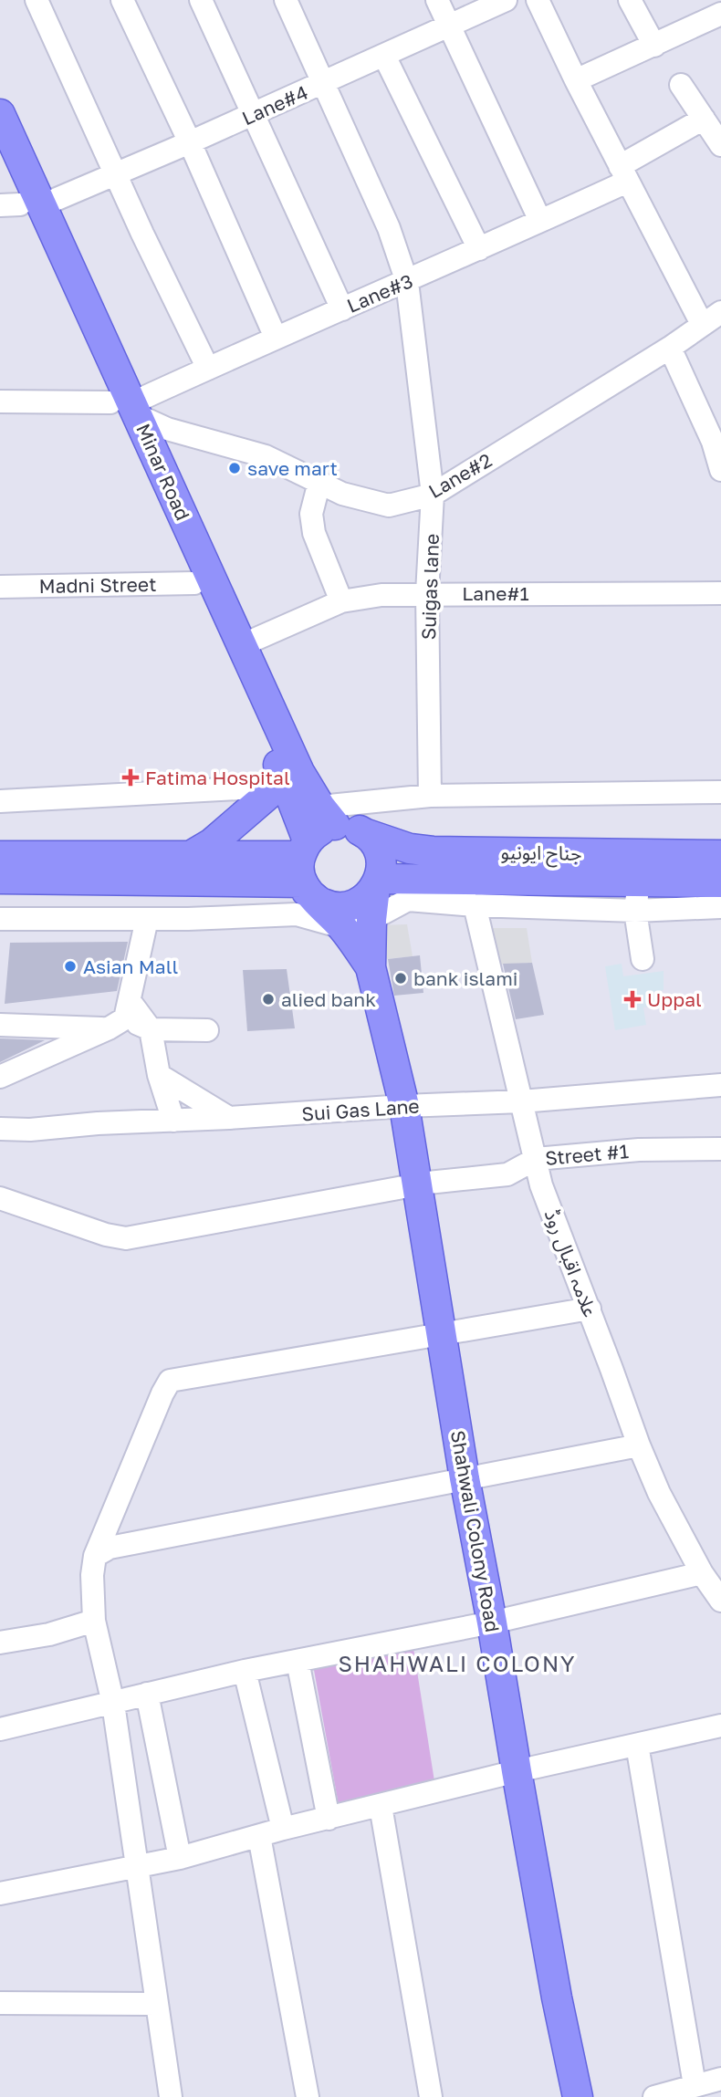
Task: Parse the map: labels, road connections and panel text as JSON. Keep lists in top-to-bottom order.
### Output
{
  "streets": {
    "main road": ["Minar Road", "جناح ایونیو", "Shahwali Colony Road"],
    "street": [
      "Lane#4",
      "Lane#3",
      "Lane#2",
      "Madni Street",
      "Suigas lane",
      "Lane#1",
      "Sui Gas Lane",
      "Street #1",
      "علامہ اقبال روڈ"
    ]
  },
  "crossings": [
    ["Lane#4", "Minar Road"],
    ["Lane#4", "Suigas lane"],
    ["Lane#3", "Minar Road"],
    ["Lane#3", "Lane#2"],
    ["Lane#3", "Suigas lane"],
    ["Minar Road", "Lane#2"],
    ["Minar Road", "Madni Street"],
    ["Minar Road", "Lane#1"],
    ["Minar Road", "جناح ایونیو"],
    ["Minar Road", "Shahwali Colony Road"],
    ["Lane#2", "Suigas lane"],
    ["Suigas lane", "Lane#1"],
    ["جناح ایونیو", "Shahwali Colony Road"],
    ["Sui Gas Lane", "علامہ اقبال روڈ"],
    ["Sui Gas Lane", "Shahwali Colony Road"],
    ["Street #1", "علامہ اقبال روڈ"],
    ["Street #1", "Shahwali Colony Road"]
  ],
  "districts": ["SHAHWALI COLONY"],
  "places": {
    "other": [
      "save mart",
      "Asian Mall",
      "bank islami",
      "alied bank"
    ],
    "health": ["Fatima Hospital", "Uppal"]
  }
}
